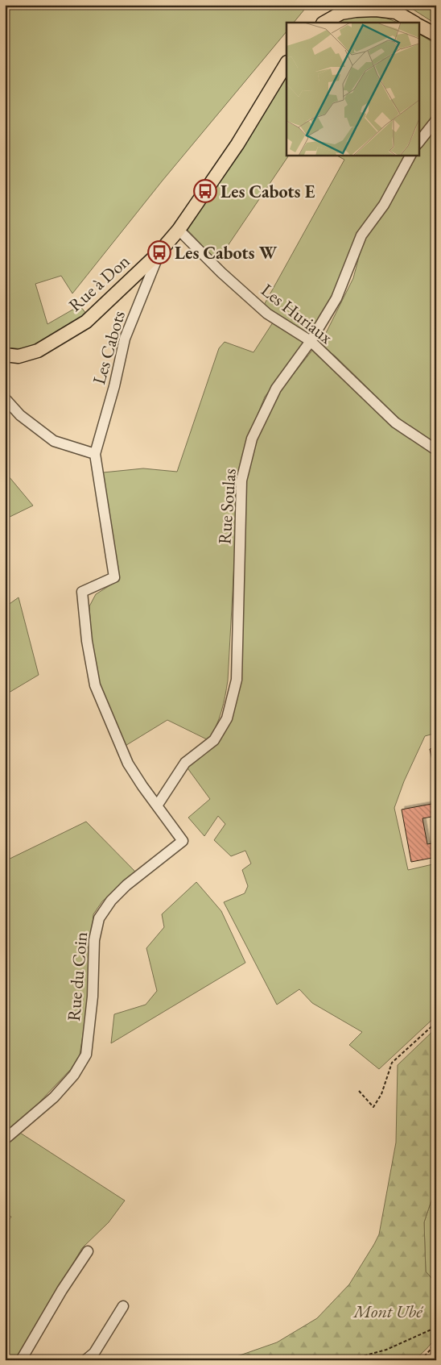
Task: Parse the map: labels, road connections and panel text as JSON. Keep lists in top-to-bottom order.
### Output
{
  "streets": {
    "main road": ["Rue à Don"],
    "street": [
      "Les Huriaux",
      "Les Cabots",
      "Rue Soulas",
      "Rue du Coin"
    ]
  },
  "crossings": [
    ["Rue à Don", "Les Huriaux"],
    ["Rue à Don", "Les Cabots"],
    ["Les Huriaux", "Rue Soulas"],
    ["Rue Soulas", "Rue du Coin"]
  ],
  "parks": ["Mont Ubé"],
  "places": {
    "bus stop": ["Les Cabots E", "Les Cabots W"]
  }
}
